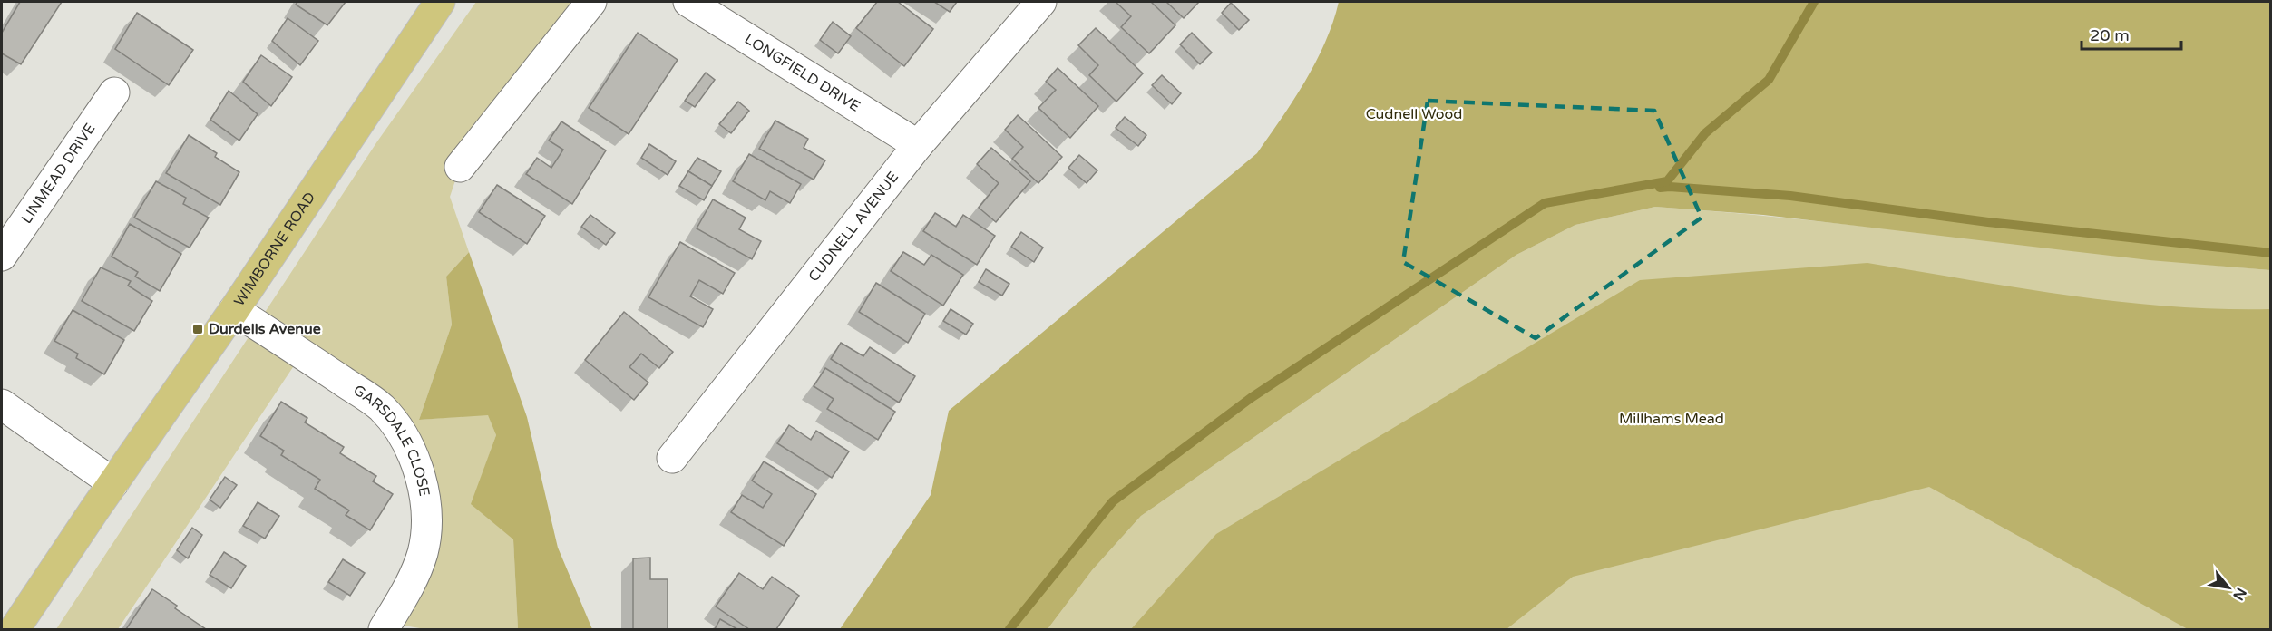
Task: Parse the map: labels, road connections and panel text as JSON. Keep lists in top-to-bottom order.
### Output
{
  "streets": {
    "main road": ["WIMBORNE ROAD"],
    "street": [
      "LONGFIELD DRIVE",
      "LINMEAD DRIVE",
      "CUDNELL AVENUE",
      "GARSDALE CLOSE"
    ]
  },
  "crossings": [
    ["LONGFIELD DRIVE", "CUDNELL AVENUE"],
    ["WIMBORNE ROAD", "GARSDALE CLOSE"]
  ],
  "parks": ["Cudnell Wood", "Millhams Mead"],
  "places": {
    "transit": ["Durdells Avenue"]
  },
  "scale_bar": "20 m",
  "north": "bottom right"
}
